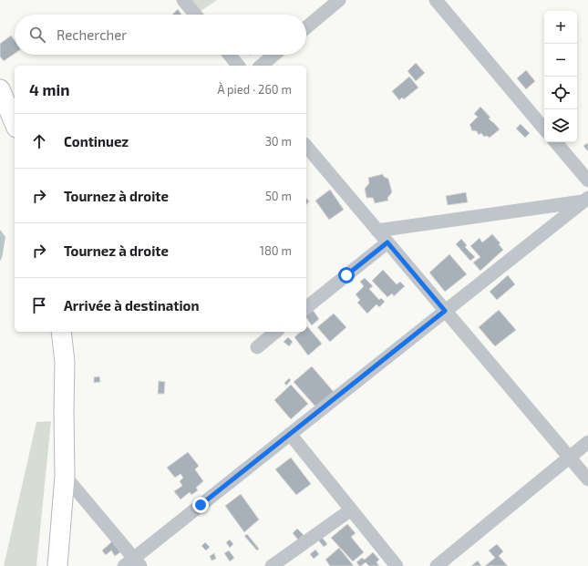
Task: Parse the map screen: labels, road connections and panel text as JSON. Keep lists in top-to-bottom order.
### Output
{
  "page": {
    "map_buttons": ["+", "−"],
    "search": "Rechercher",
    "heading": ["4 min", "À pied · 260 m"],
    "list": [
      ["Continuez", "30 m"],
      ["Tournez à droite", "50 m"],
      ["Tournez à droite", "180 m"],
      "Arrivée à destination"
    ]
  }
}
